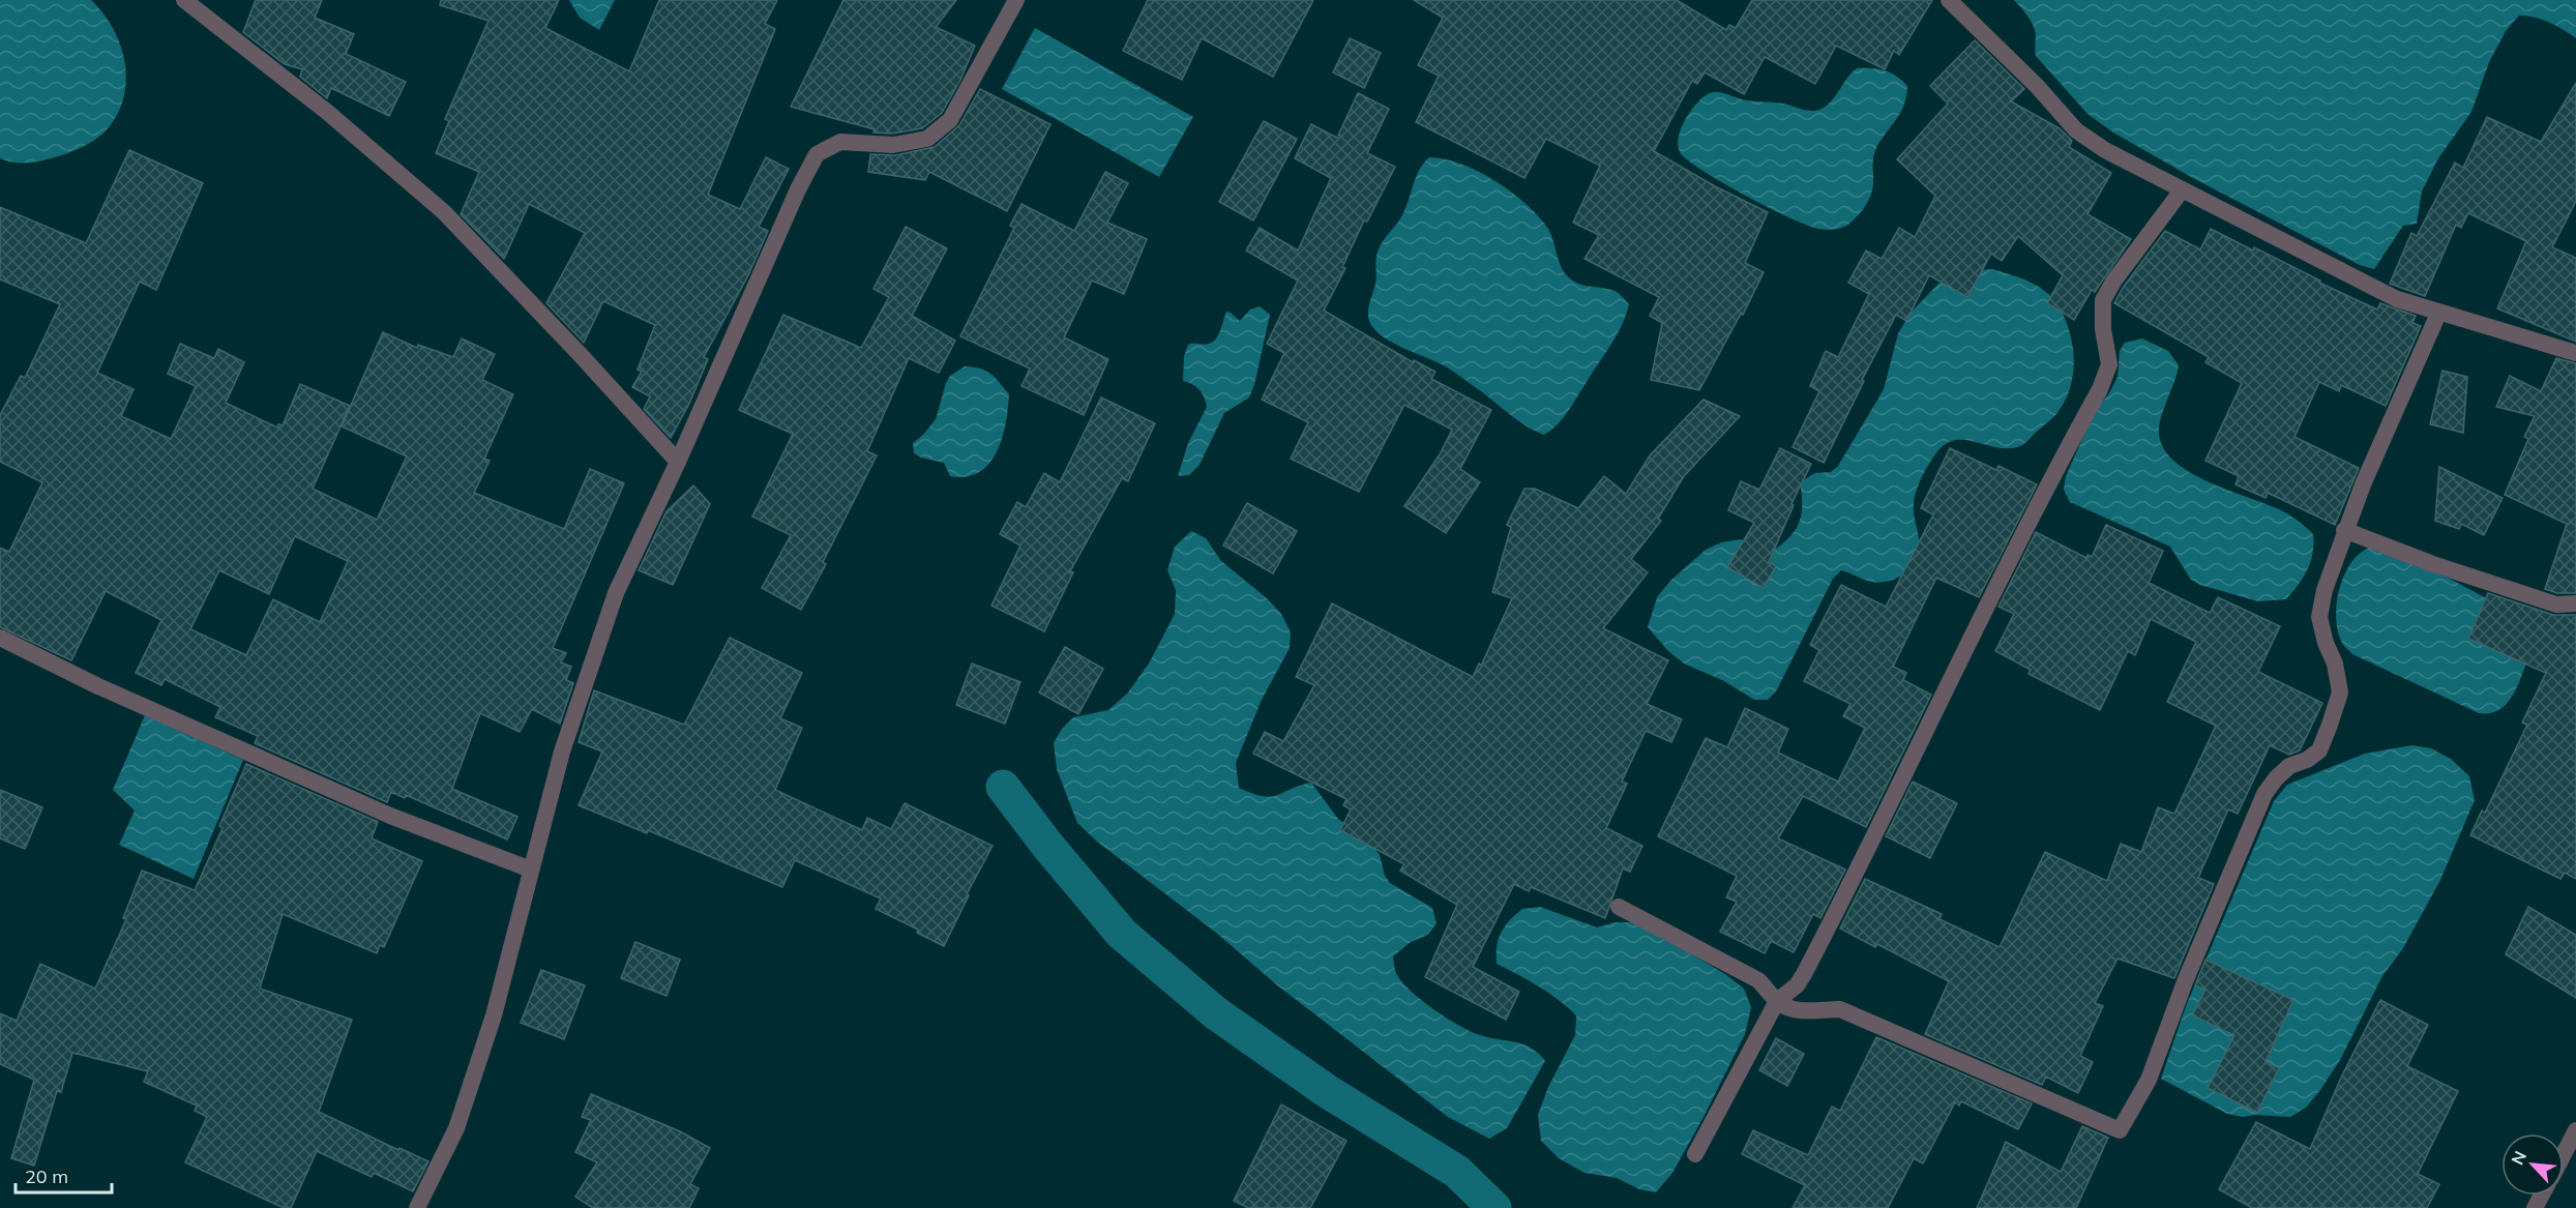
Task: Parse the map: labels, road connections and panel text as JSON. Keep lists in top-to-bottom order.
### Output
{
  "scale_bar": "20 m",
  "north": "top left"
}
